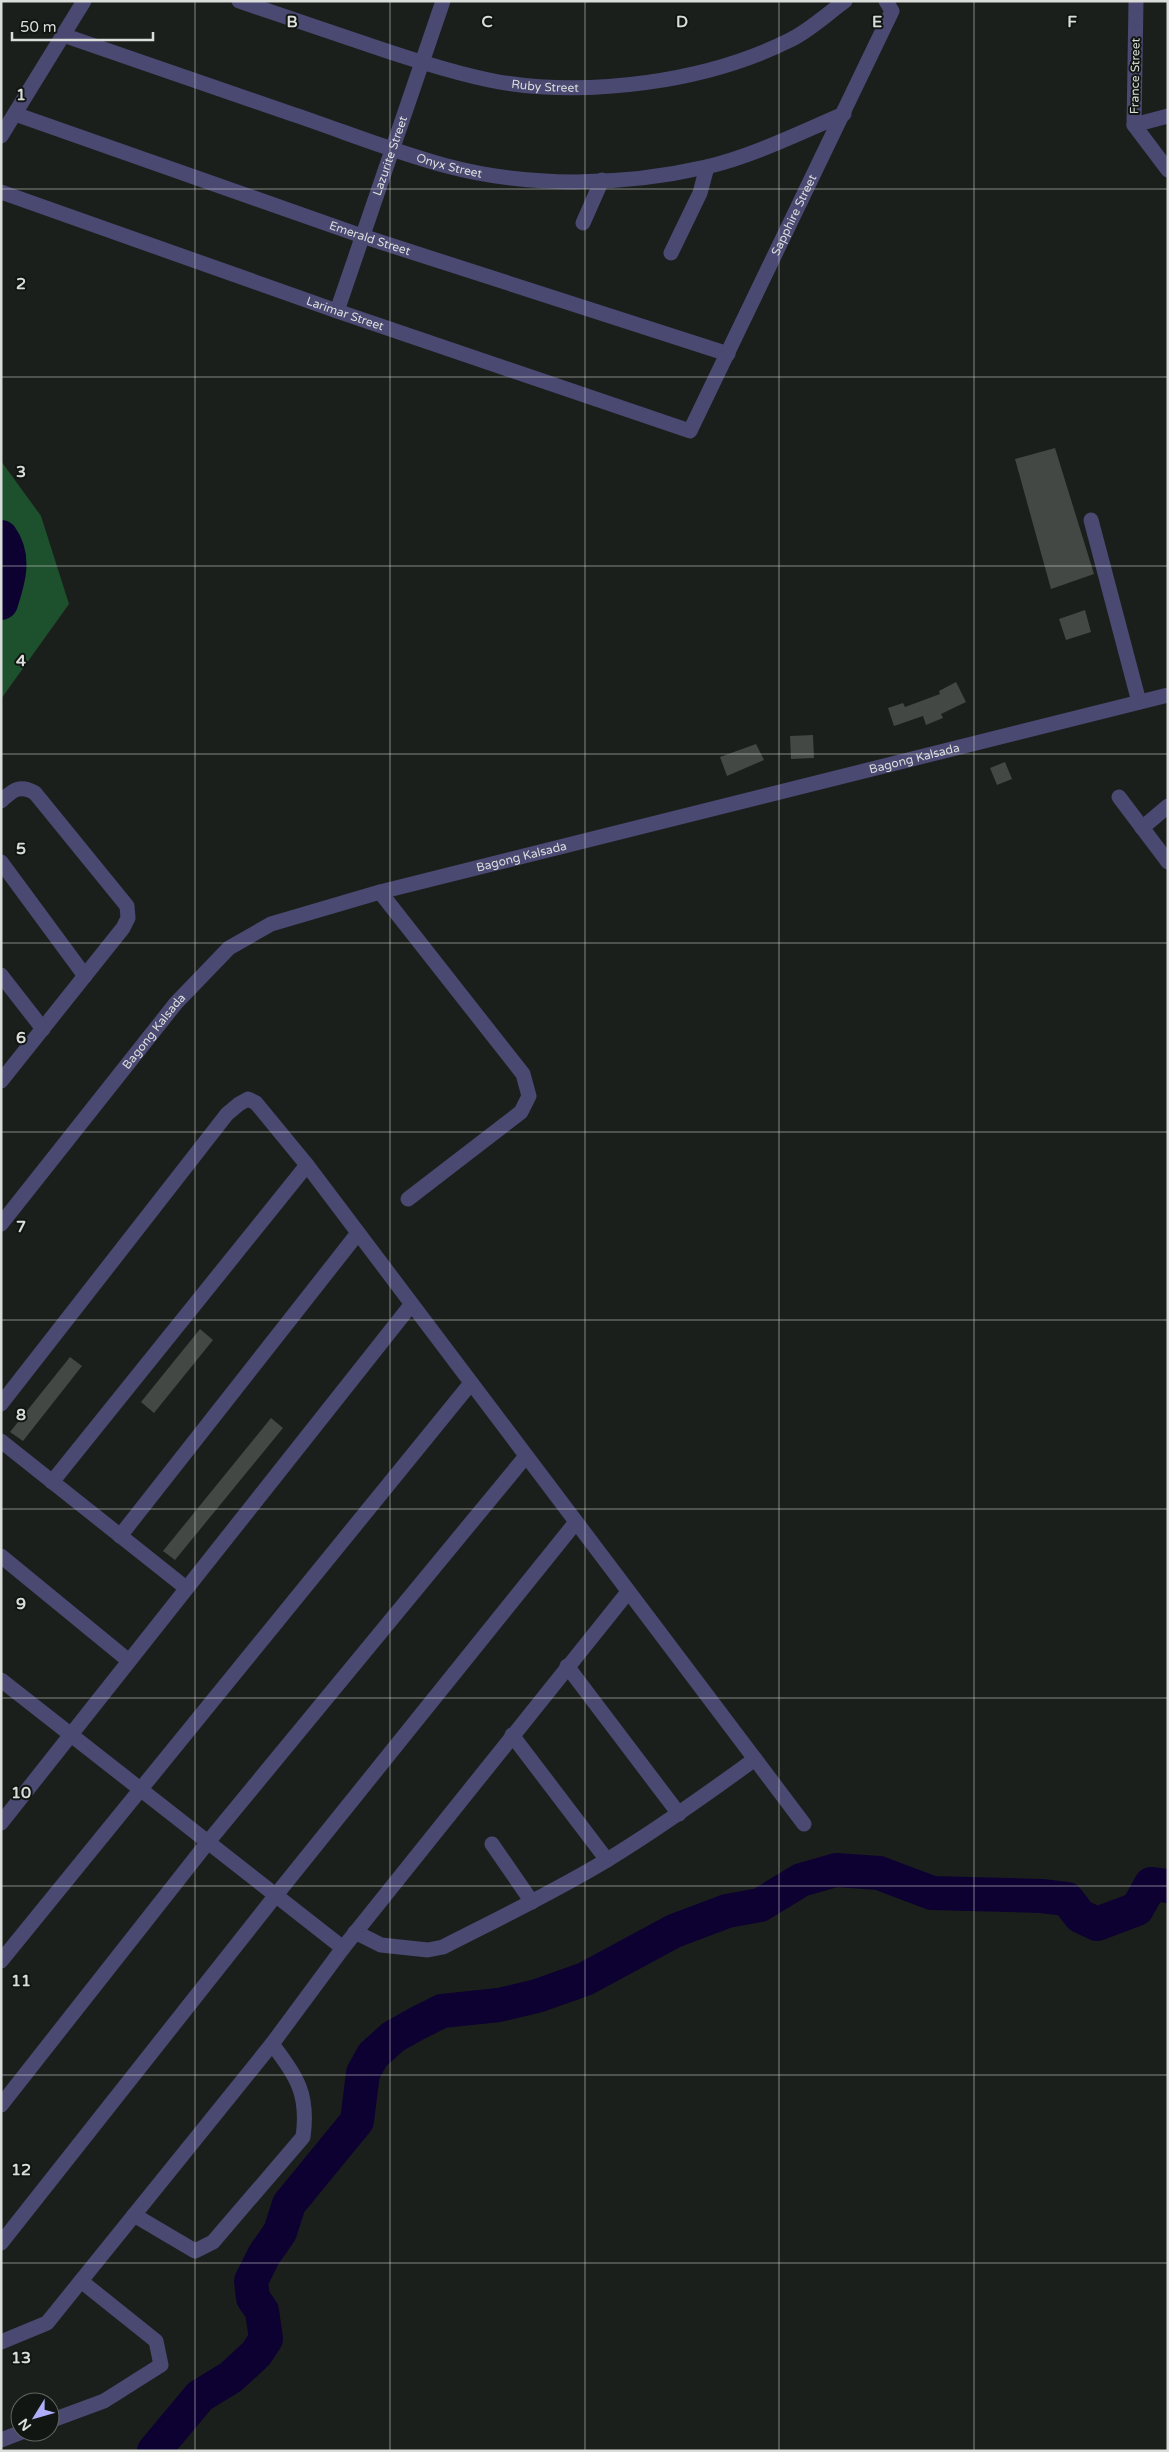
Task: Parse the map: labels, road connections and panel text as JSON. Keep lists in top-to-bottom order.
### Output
{
  "streets": {
    "street": [
      "France Street",
      "Ruby Street",
      "Lazurite Street",
      "Onyx Street",
      "Sapphire Street",
      "Emerald Street",
      "Larimar Street",
      "Bagong Kalsada"
    ]
  },
  "crossings": [
    ["Ruby Street", "Lazurite Street"],
    ["Lazurite Street", "Onyx Street"],
    ["Lazurite Street", "Emerald Street"],
    ["Lazurite Street", "Larimar Street"],
    ["Onyx Street", "Sapphire Street"],
    ["Sapphire Street", "Emerald Street"],
    ["Sapphire Street", "Larimar Street"]
  ],
  "scale_bar": "50 m",
  "north": "bottom left",
  "grid": {
    "columns": [
      "B",
      "C",
      "D",
      "E",
      "F"
    ],
    "rows": [
      "1",
      "2",
      "3",
      "4",
      "5",
      "6",
      "7",
      "8",
      "9",
      "10",
      "11",
      "12",
      "13"
    ]
  }
}
